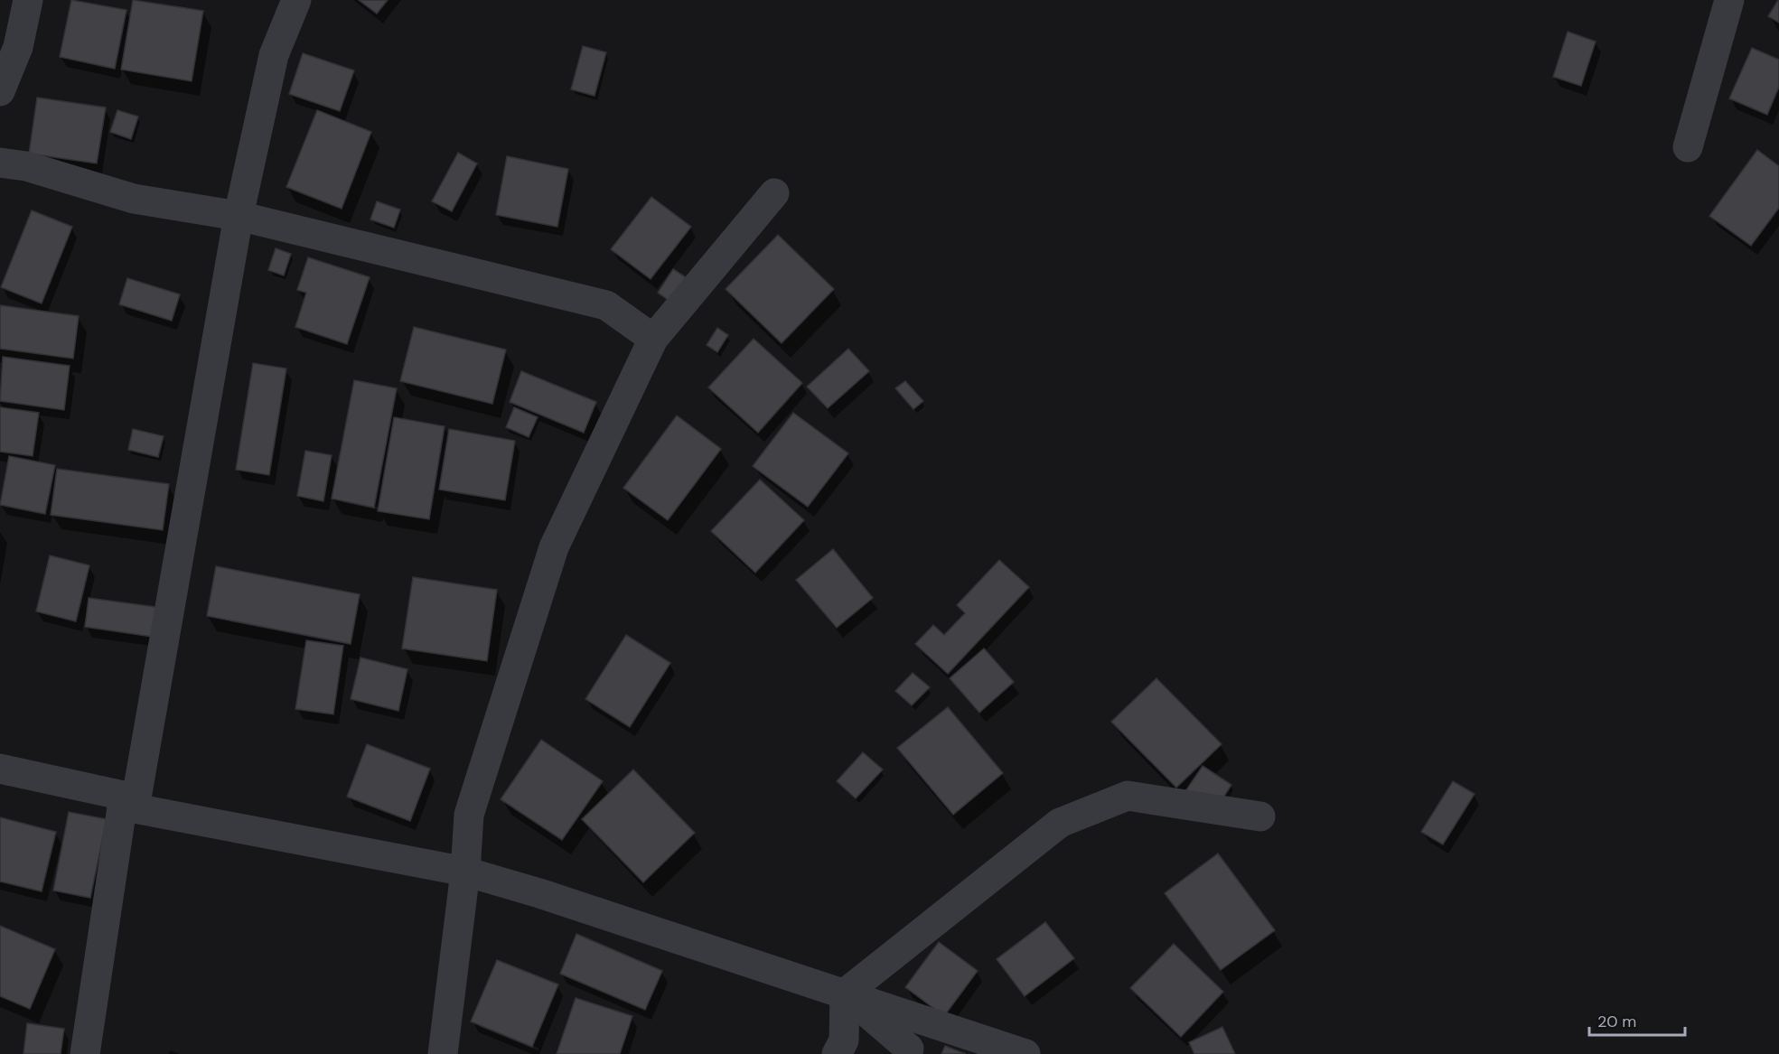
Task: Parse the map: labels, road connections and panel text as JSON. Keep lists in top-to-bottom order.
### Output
{
  "scale_bar": "20 m"
}
